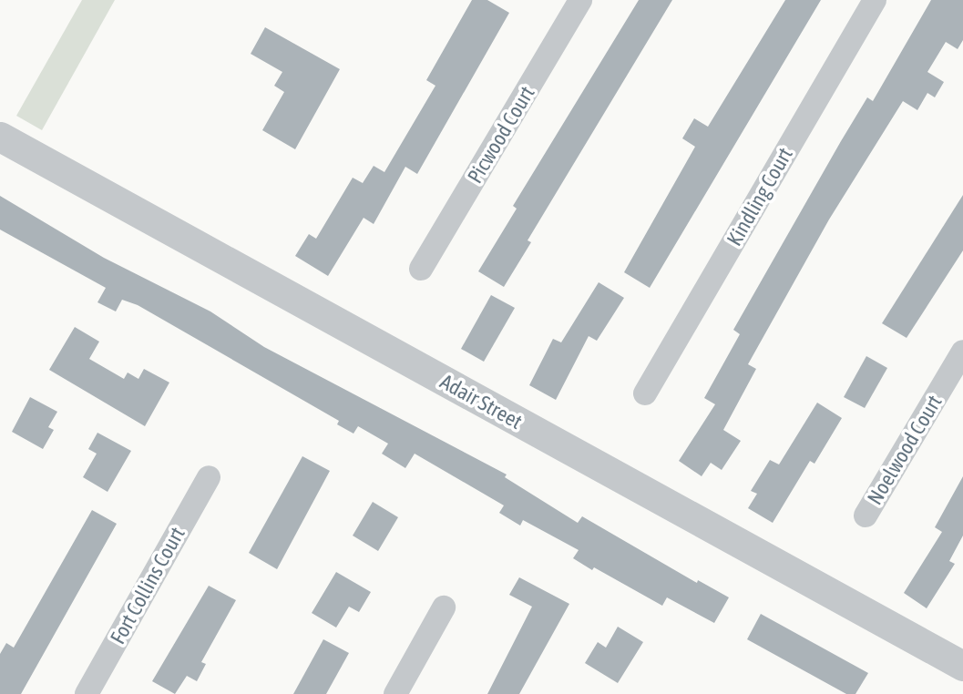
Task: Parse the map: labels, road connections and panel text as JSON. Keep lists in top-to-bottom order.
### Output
{
  "streets": {
    "street": [
      "Picwood Court",
      "Kindling Court",
      "Adair Street",
      "Noelwood Court",
      "Fort Collins Court"
    ]
  }
}
